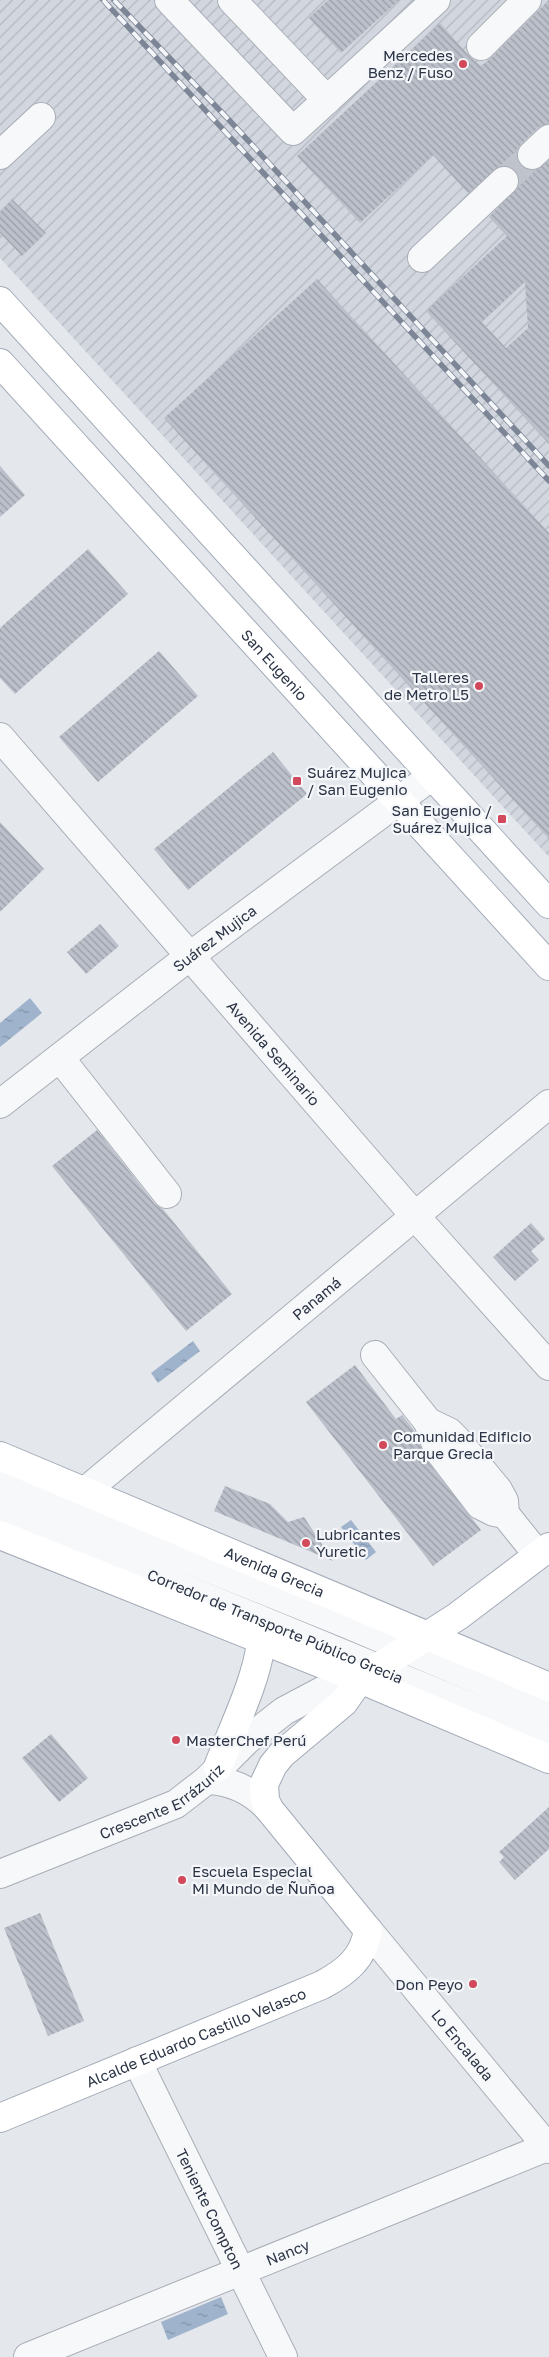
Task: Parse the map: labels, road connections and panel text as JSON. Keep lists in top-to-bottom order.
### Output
{
  "streets": {
    "main road": [
      "San Eugenio",
      "Avenida Grecia",
      "Crescente Errázuriz",
      "Alcalde Eduardo Castillo Velasco",
      "Lo Encalada"
    ],
    "street": [
      "Suárez Mujica",
      "Avenida Seminario",
      "Panamá",
      "Corredor de Transporte Público Grecia",
      "Teniente Compton",
      "Nancy"
    ]
  },
  "crossings": [
    ["San Eugenio", "Suárez Mujica"],
    ["Suárez Mujica", "Avenida Seminario"],
    ["Avenida Seminario", "Panamá"],
    ["Panamá", "Avenida Grecia"],
    ["Avenida Grecia", "Corredor de Transporte Público Grecia"],
    ["Avenida Grecia", "Crescente Errázuriz"],
    ["Corredor de Transporte Público Grecia", "Crescente Errázuriz"],
    ["Crescente Errázuriz", "Lo Encalada"],
    ["Alcalde Eduardo Castillo Velasco", "Lo Encalada"],
    ["Alcalde Eduardo Castillo Velasco", "Teniente Compton"],
    ["Lo Encalada", "Nancy"],
    ["Teniente Compton", "Nancy"]
  ],
  "places": {
    "other": [
      "Mercedes Benz / Fuso",
      "Talleres de Metro L5",
      "Comunidad Edificio Parque Grecia",
      "Lubricantes Yuretic",
      "MasterChef Perú",
      "Escuela Especial Mi Mundo de Ñuñoa",
      "Don Peyo"
    ],
    "transit": ["Suárez Mujica / San Eugenio", "San Eugenio / Suárez Mujica"]
  }
}
